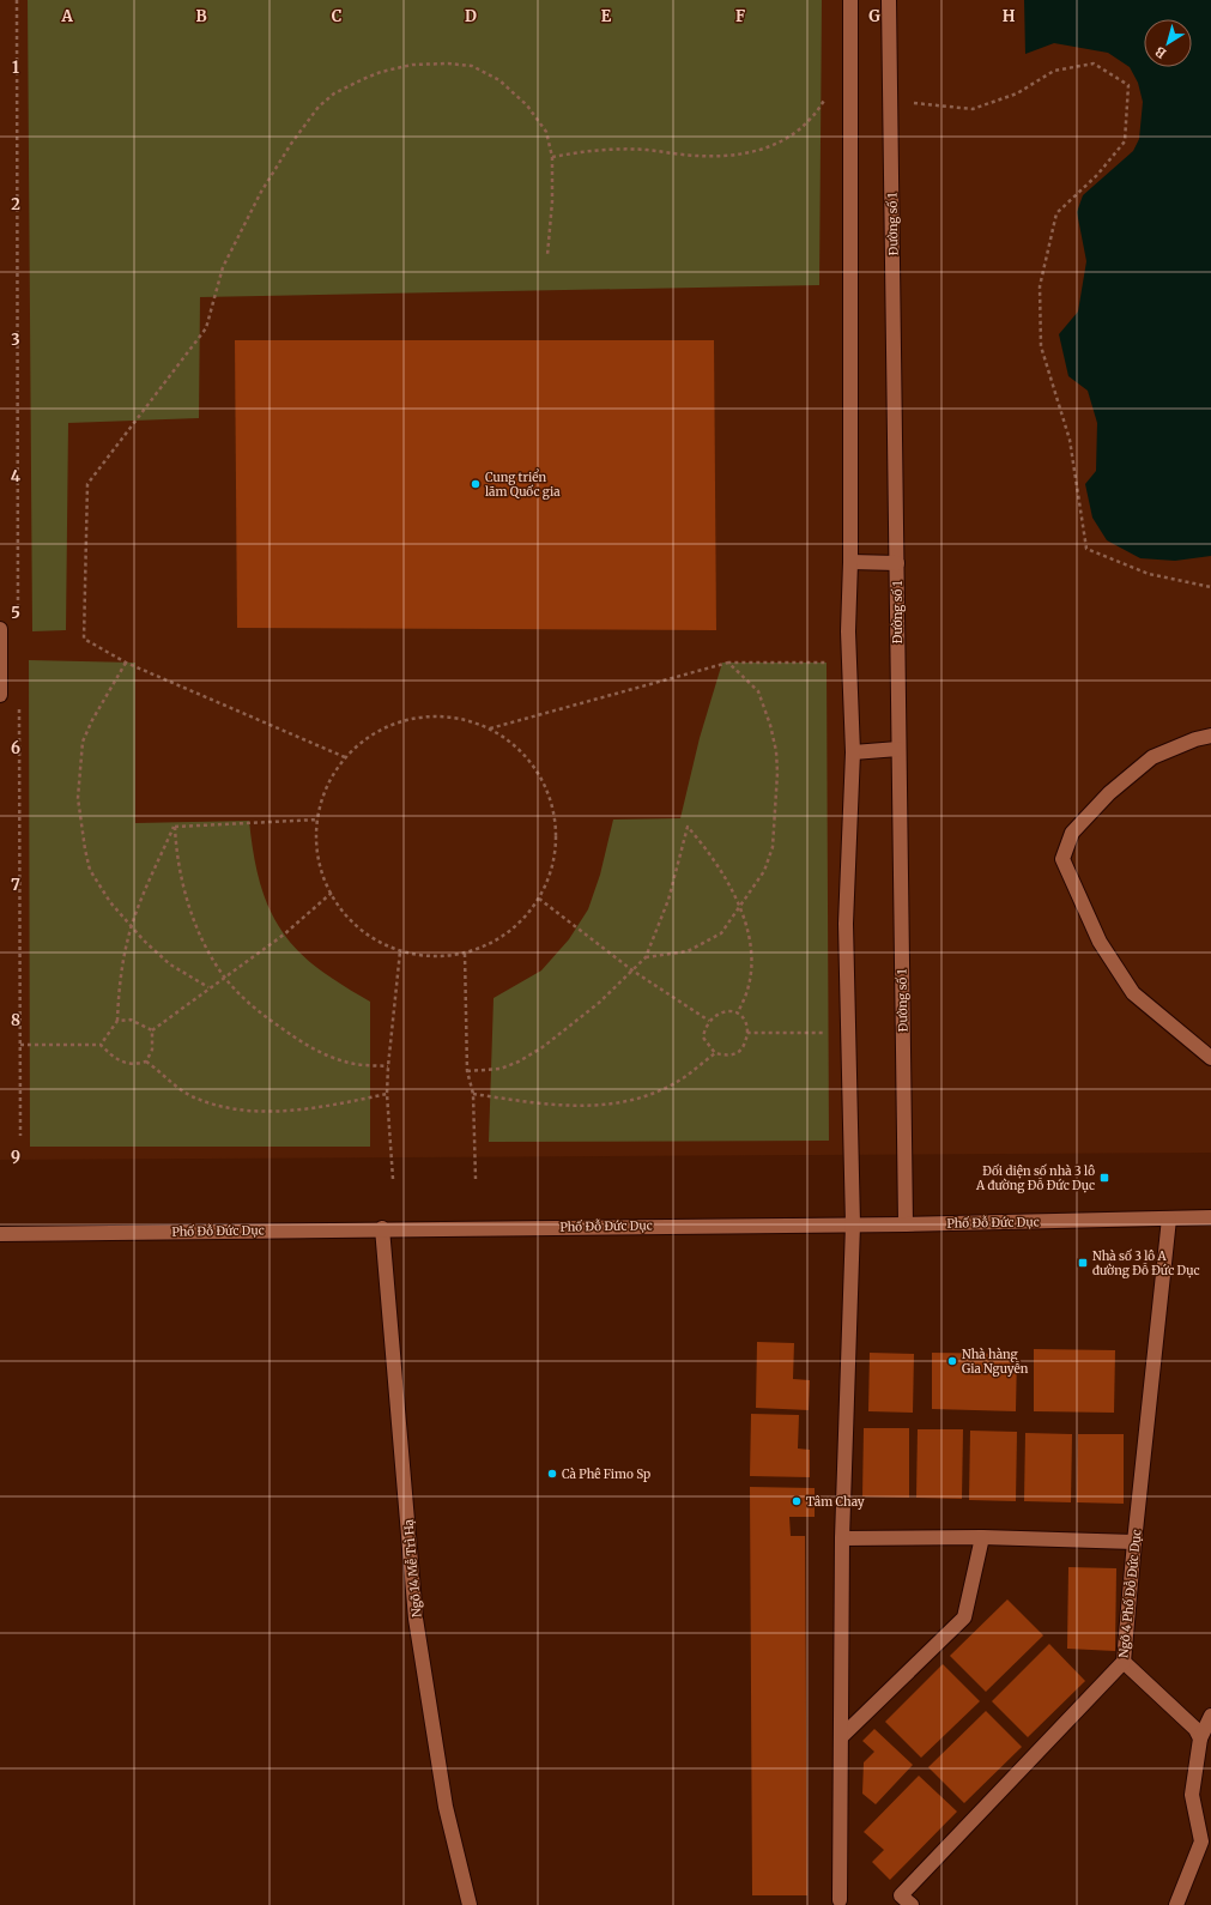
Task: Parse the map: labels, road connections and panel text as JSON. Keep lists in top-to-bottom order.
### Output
{
  "streets": {
    "street": [
      "Đường số 1",
      "Phố Đỗ Đức Dục",
      "Ngõ 14 Mễ Trì Hạ",
      "Ngõ 4 Phố Đỗ Đức Dục"
    ]
  },
  "crossings": [
    ["Đường số 1", "Phố Đỗ Đức Dục"],
    ["Phố Đỗ Đức Dục", "Ngõ 14 Mễ Trì Hạ"],
    ["Phố Đỗ Đức Dục", "Ngõ 4 Phố Đỗ Đức Dục"]
  ],
  "places": {
    "other": [
      "Cung triển lãm Quốc gia",
      "Nhà hàng Gia Nguyễn",
      "Cà Phê Fimo Sp",
      "Tâm Chay"
    ],
    "transit": ["Đối diện số nhà 3 lô A đường Đỗ Đức Dục", "Nhà số 3 lô A đường Đỗ Đức Dục"]
  },
  "north": "bottom left",
  "grid": {
    "columns": [
      "A",
      "B",
      "C",
      "D",
      "E",
      "F",
      "G",
      "H"
    ],
    "rows": [
      "1",
      "2",
      "3",
      "4",
      "5",
      "6",
      "7",
      "8",
      "9"
    ]
  }
}
